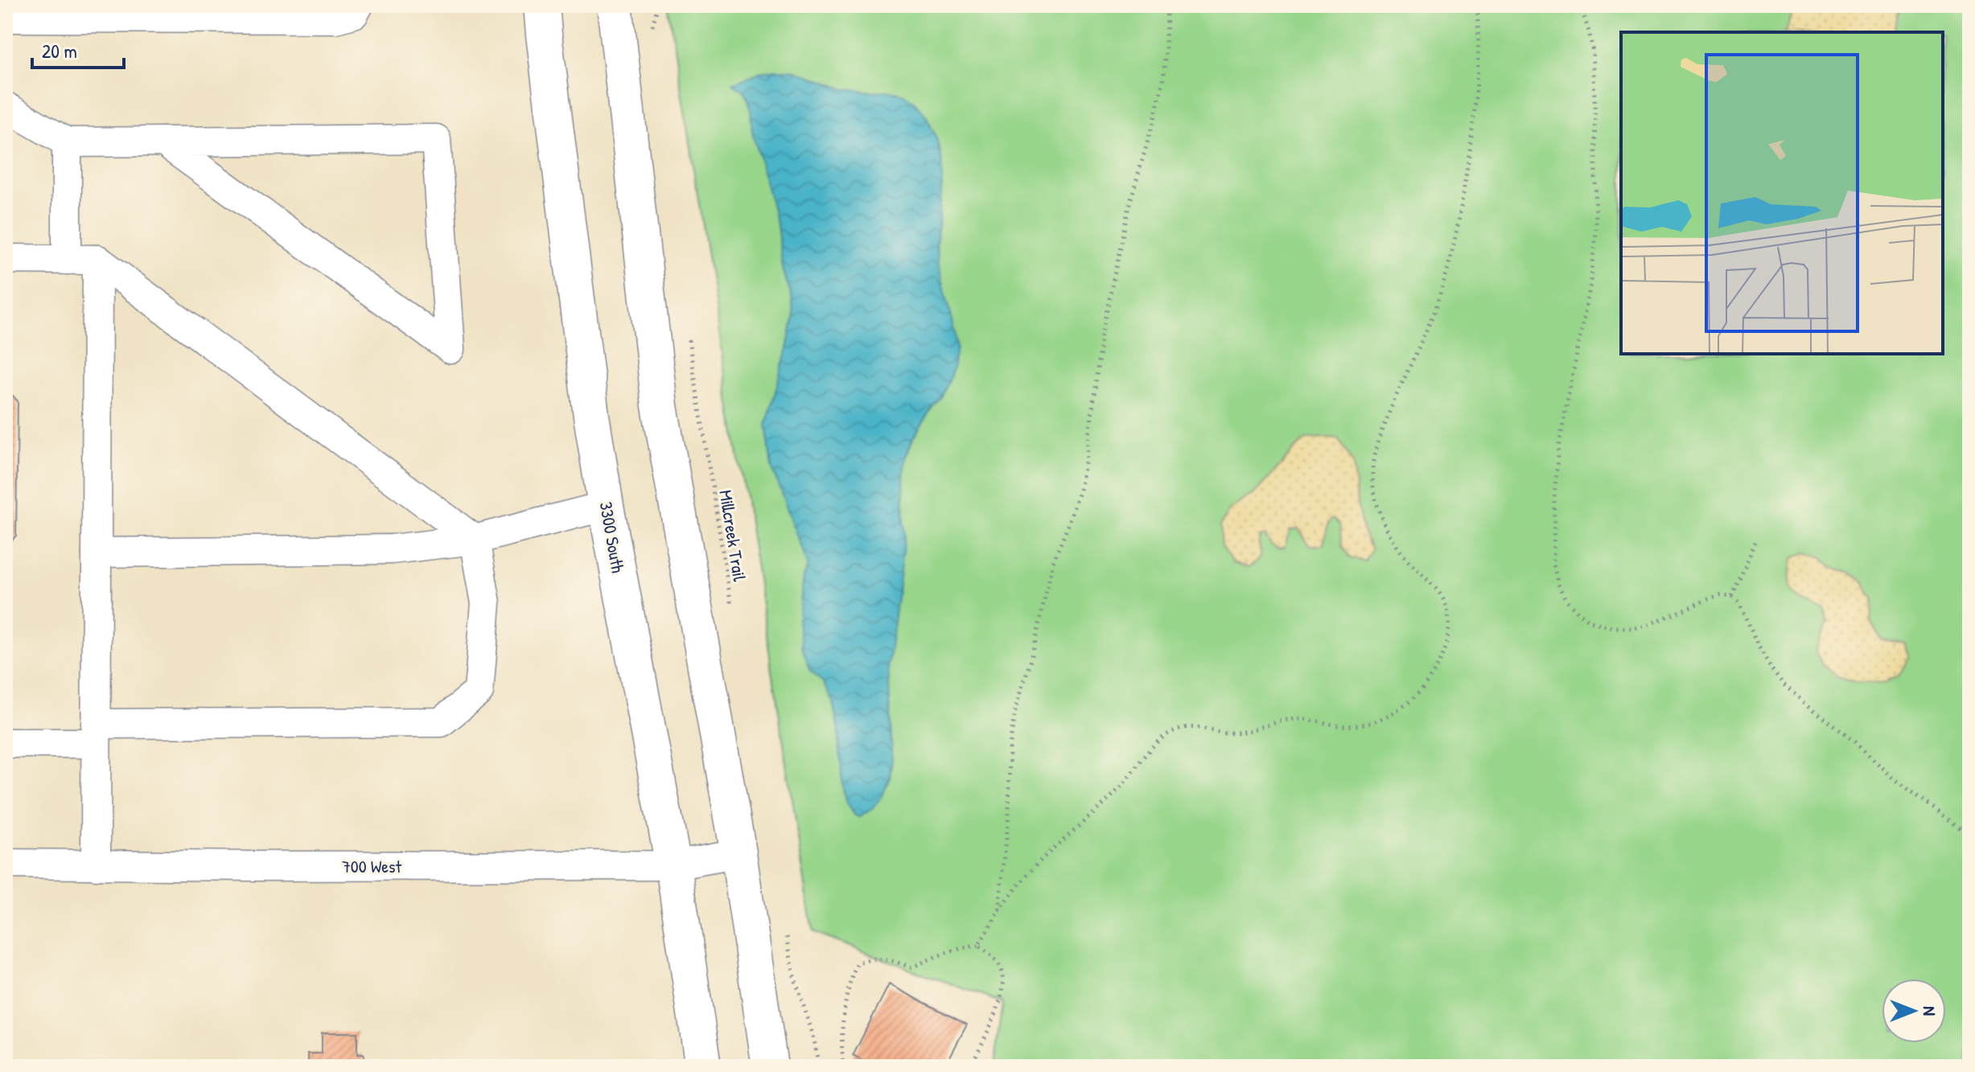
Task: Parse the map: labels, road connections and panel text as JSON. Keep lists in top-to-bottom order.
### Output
{
  "streets": {
    "main road": ["3300 South"],
    "street": ["700 West"],
    "path": ["Millcreek Trail"]
  },
  "crossings": [
    ["3300 South", "700 West"]
  ],
  "scale_bar": "20 m",
  "north": "right"
}
